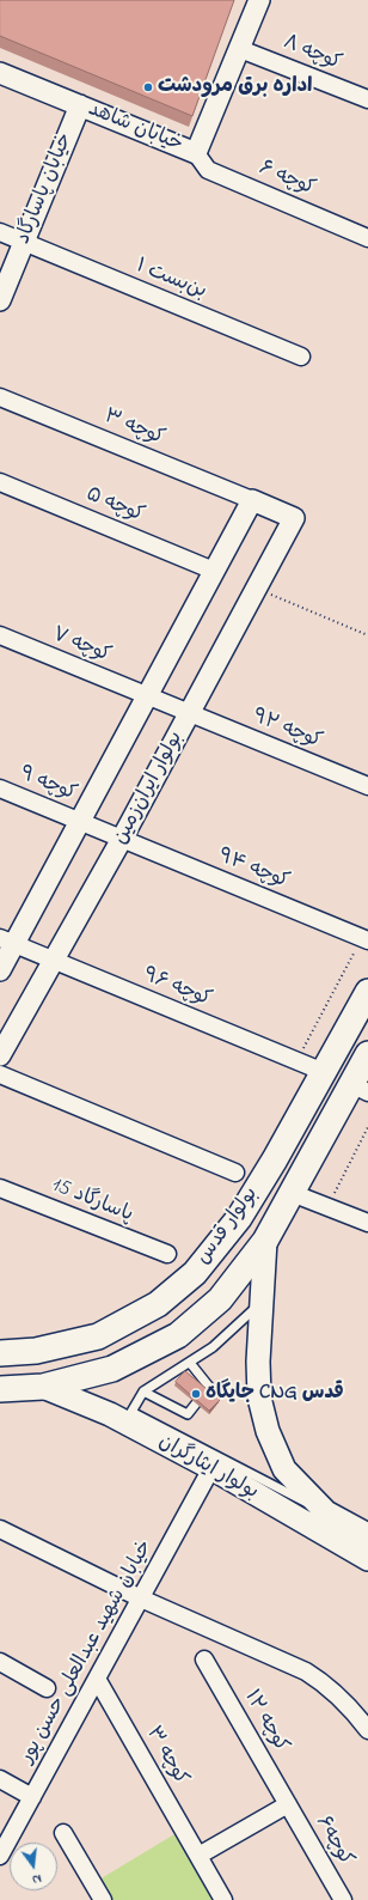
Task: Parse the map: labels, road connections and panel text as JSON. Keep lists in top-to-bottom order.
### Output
{
  "streets": {
    "main road": ["بولوار قدس", "بولوار ایثارگران"],
    "street": [
      "کوچه ۸",
      "خیابان شاهد",
      "کوچه ۶",
      "خیابان پاسارگاد",
      "بن‌بست ۱",
      "کوچه ۳",
      "کوچه ۵",
      "کوچه ۷",
      "کوچه ۹۲",
      "کوچه ۹",
      "بولوار ایران‌زمین",
      "کوچه ۹۴",
      "کوچه ۹۶",
      "پاسارگاد 15",
      "خیابان شهید عبدالعلی حسن پور",
      "کوچه ۱۲",
      "کوچه۶"
    ]
  },
  "crossings": [
    ["کوچه ۸", "خیابان شاهد"],
    ["خیابان شاهد", "کوچه ۶"],
    ["خیابان شاهد", "خیابان پاسارگاد"],
    ["خیابان پاسارگاد", "بن‌بست ۱"],
    ["کوچه ۳", "بولوار ایران‌زمین"],
    ["کوچه ۳", "خیابان شهید عبدالعلی حسن پور"],
    ["کوچه ۷", "کوچه ۹۲"],
    ["کوچه ۷", "بولوار ایران‌زمین"],
    ["کوچه ۹۲", "بولوار ایران‌زمین"],
    ["کوچه ۹", "بولوار ایران‌زمین"],
    ["کوچه ۹", "کوچه ۹۴"],
    ["بولوار ایران‌زمین", "کوچه ۹۴"],
    ["بولوار ایران‌زمین", "کوچه ۹۶"],
    ["کوچه ۹۶", "بولوار قدس"],
    ["بولوار قدس", "بولوار ایثارگران"],
    ["بولوار ایثارگران", "خیابان شهید عبدالعلی حسن پور"],
    ["کوچه ۱۲", "کوچه۶"]
  ],
  "places": ["اداره برق مرودشت", "جایگاه CNG قدس"],
  "north": "bottom"
}
